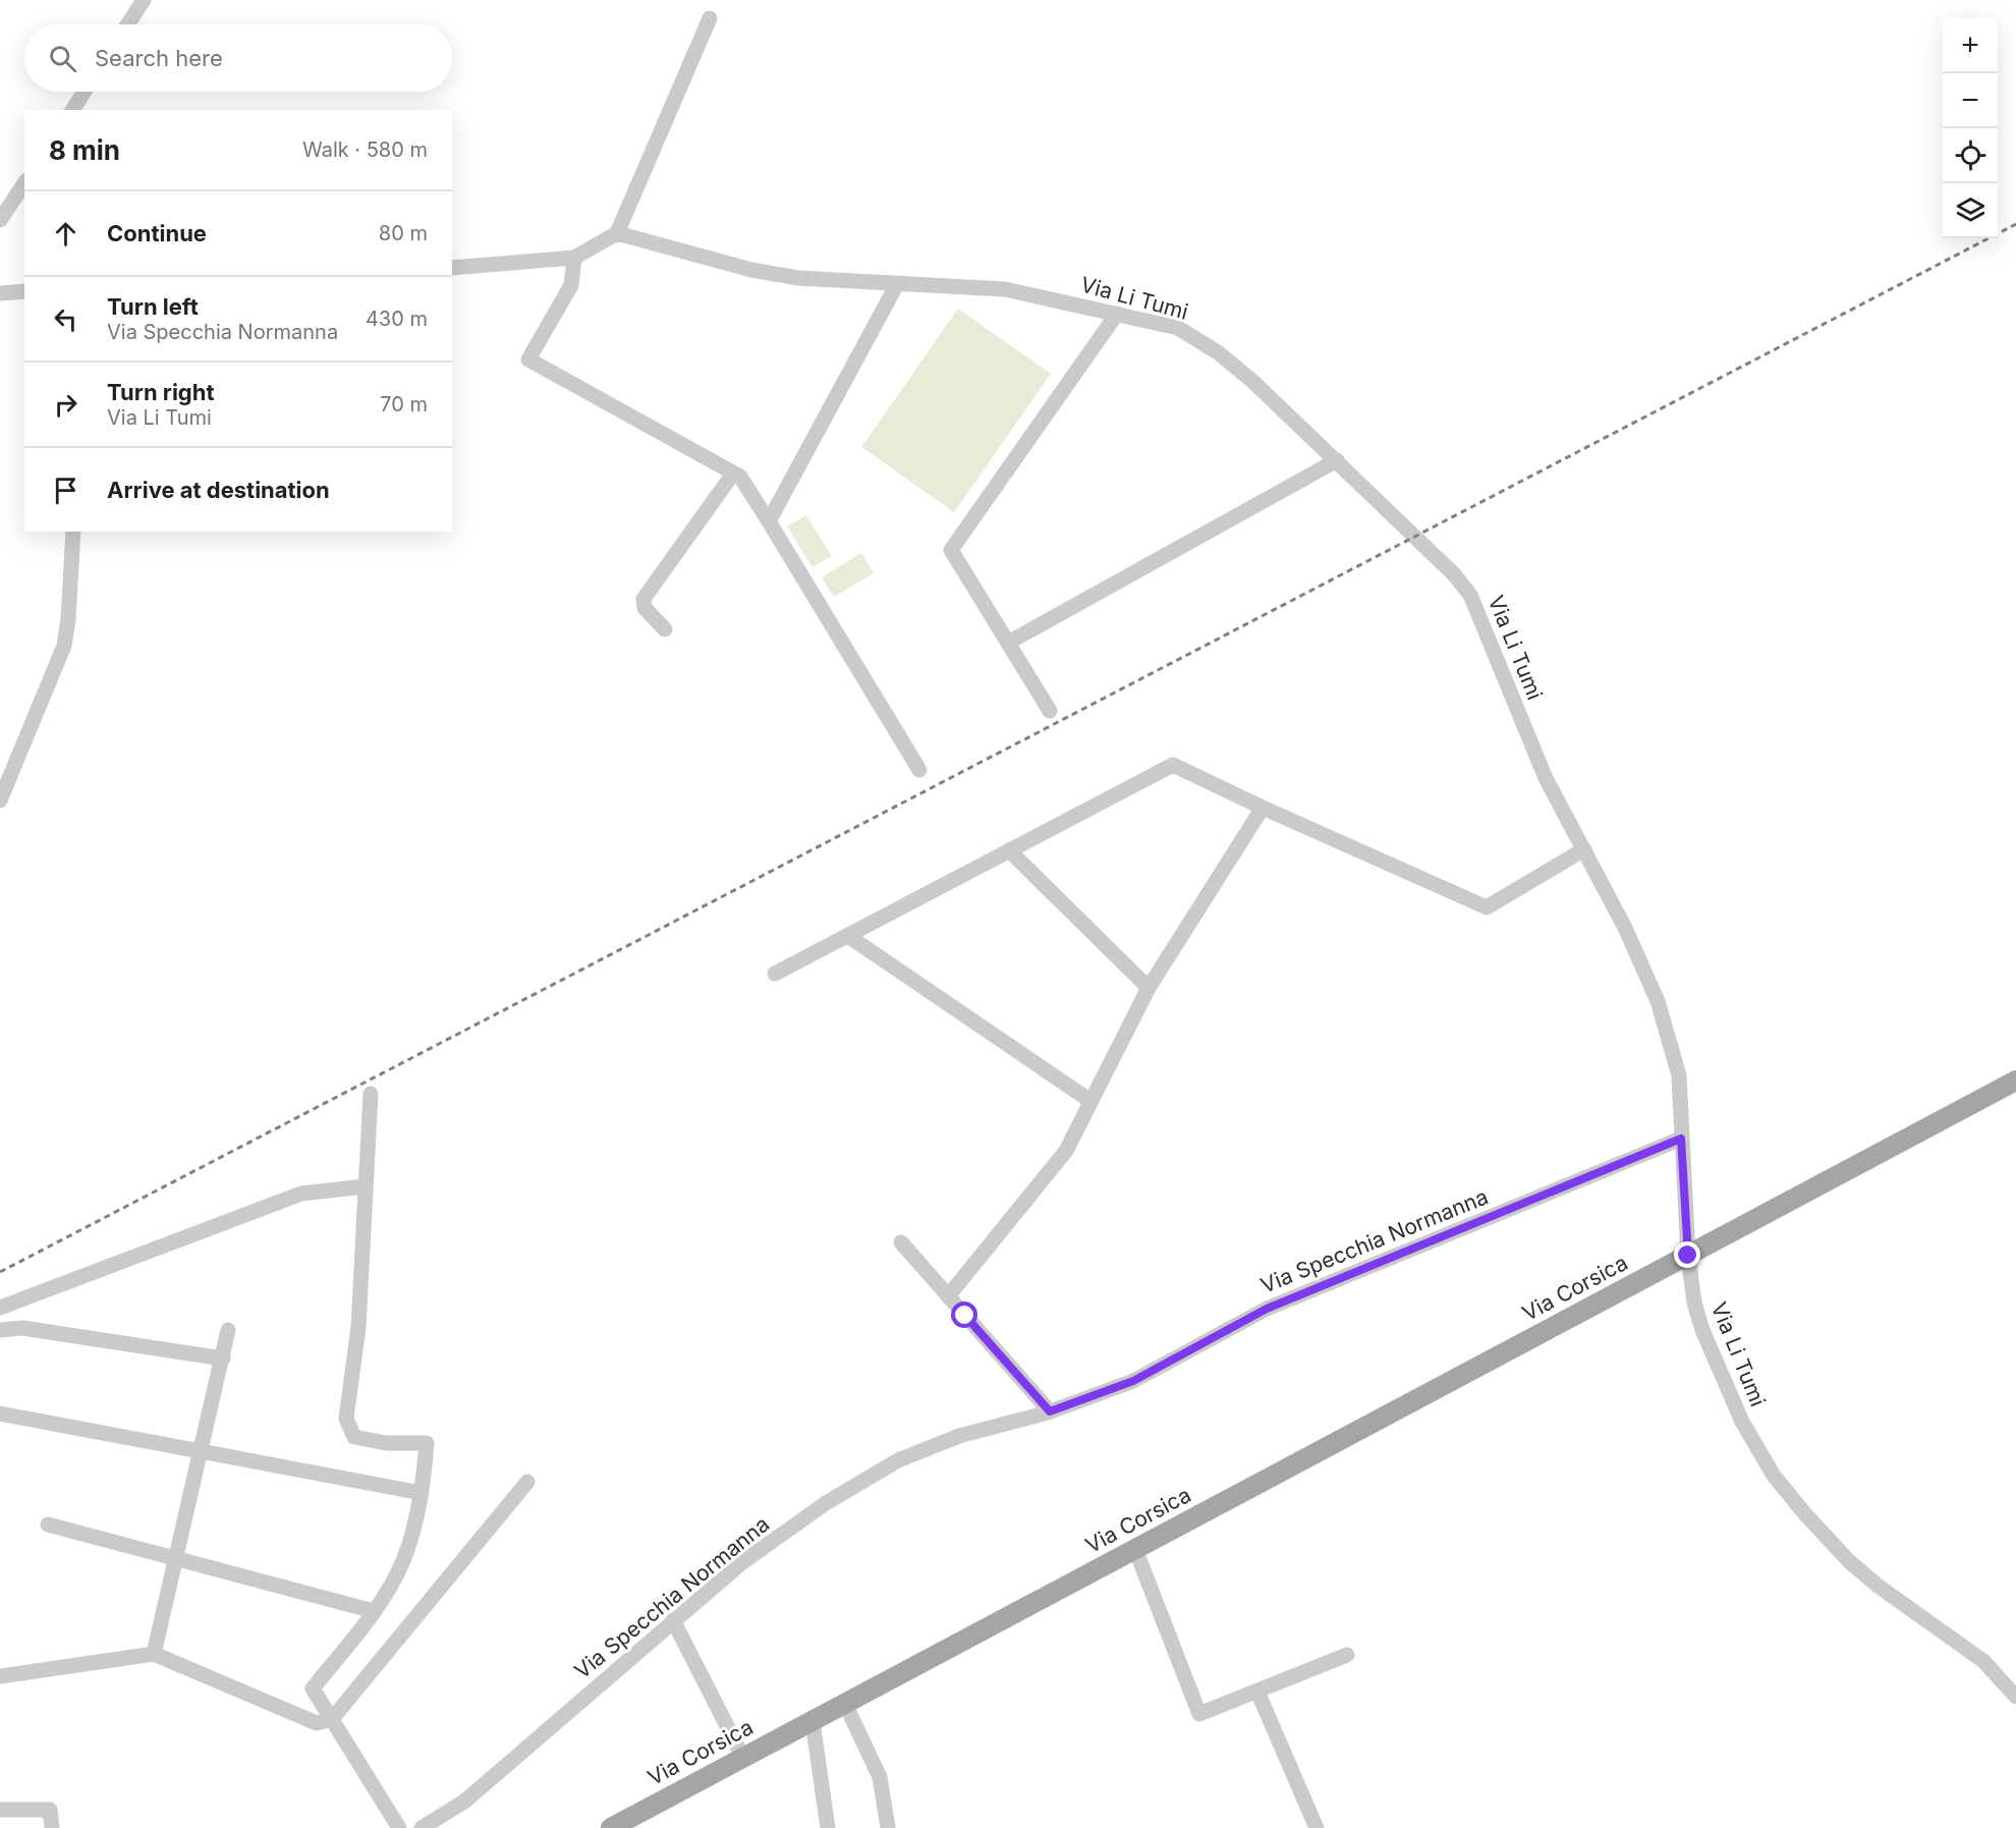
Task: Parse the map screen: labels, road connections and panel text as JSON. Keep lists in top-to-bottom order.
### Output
{
  "streets": {
    "main road": ["Via Corsica"],
    "street": ["Via Li Tumi", "Via Specchia Normanna"]
  },
  "crossings": [
    ["Via Li Tumi", "Via Specchia Normanna"],
    ["Via Li Tumi", "Via Corsica"]
  ],
  "page": {
    "map_buttons": ["+", "−"],
    "search": "Search here",
    "heading": ["8 min", "Walk · 580 m"],
    "list": [
      ["Continue", "80 m"],
      ["Turn left", "Via Specchia Normanna", "430 m"],
      ["Turn right", "Via Li Tumi", "70 m"],
      "Arrive at destination"
    ]
  }
}
